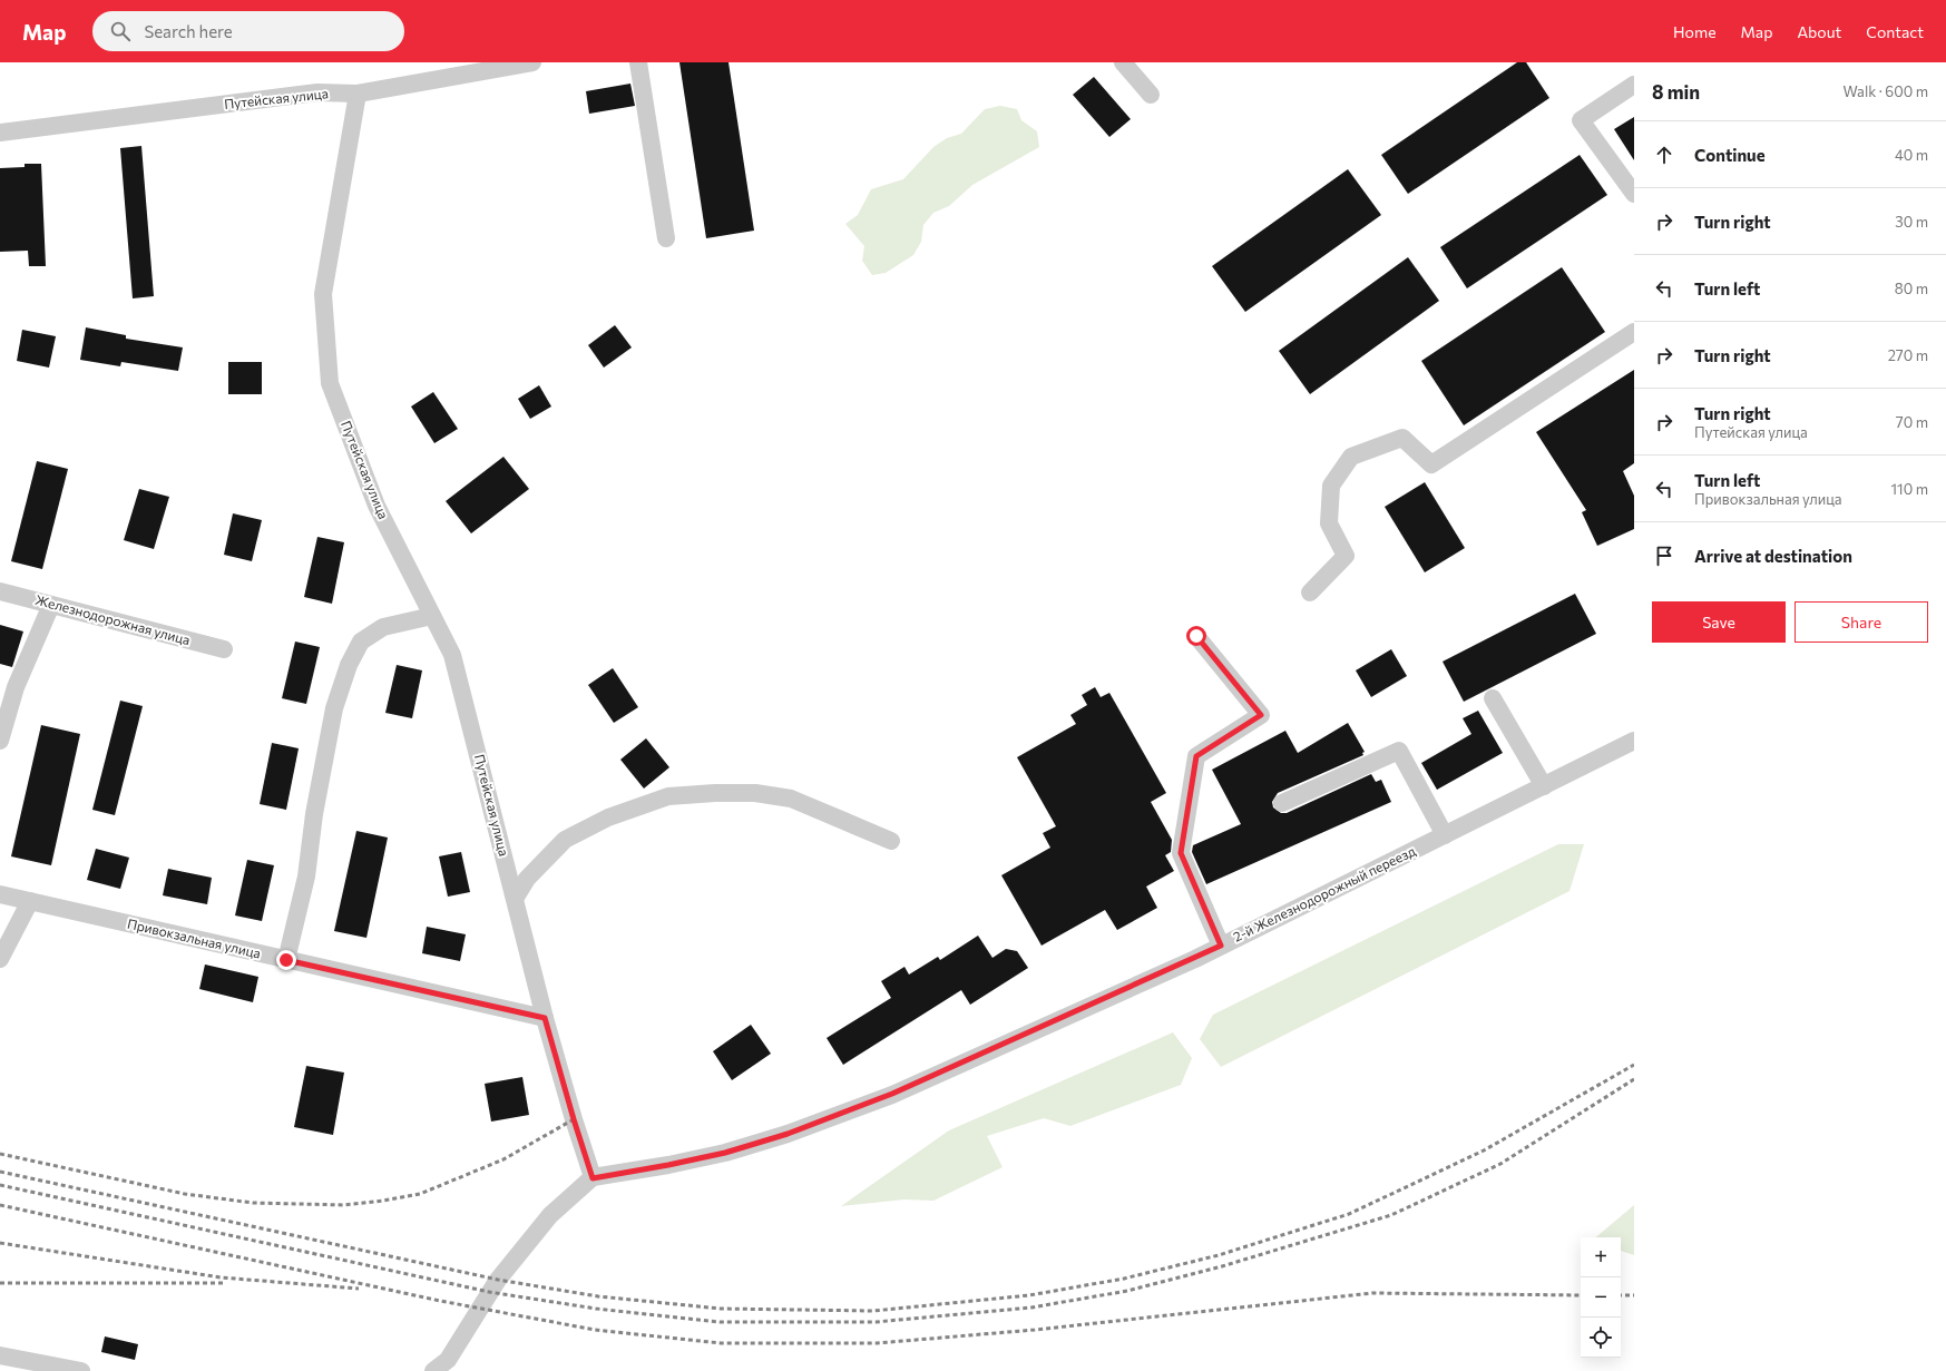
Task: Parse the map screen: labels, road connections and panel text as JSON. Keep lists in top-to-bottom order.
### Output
{
  "streets": {
    "street": [
      "Путейская улица",
      "Железнодорожная улица",
      "2-й Железнодорожный переезд",
      "Привокзальная улица"
    ]
  },
  "crossings": [
    ["Путейская улица", "2-й Железнодорожный переезд"],
    ["Путейская улица", "Привокзальная улица"]
  ],
  "page": {
    "header": "Map",
    "search": "Search here",
    "nav": [
      "Home",
      "Map",
      "About",
      "Contact"
    ],
    "heading": ["8 min", "Walk · 600 m"],
    "list": [
      ["Continue", "40 m"],
      ["Turn right", "30 m"],
      ["Turn left", "80 m"],
      ["Turn right", "270 m"],
      ["Turn right", "Путейская улица", "70 m"],
      ["Turn left", "Привокзальная улица", "110 m"],
      "Arrive at destination"
    ],
    "buttons": ["Save", "Share"],
    "map_buttons": ["+", "−"]
  }
}
